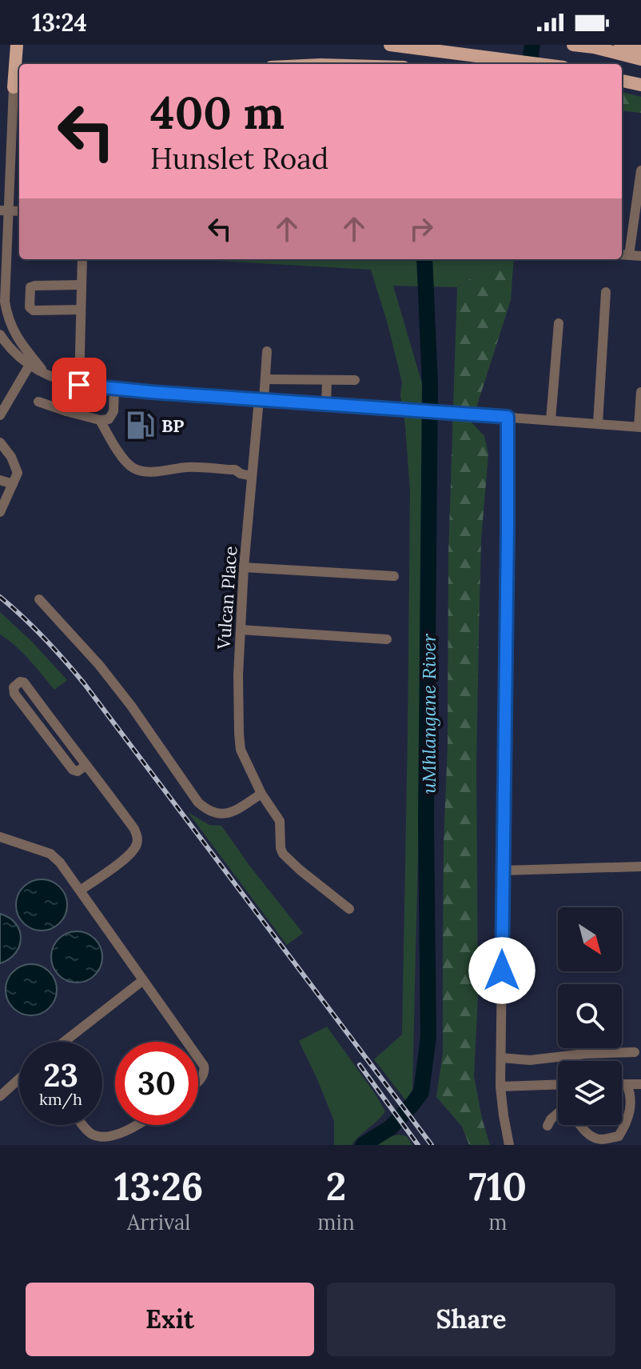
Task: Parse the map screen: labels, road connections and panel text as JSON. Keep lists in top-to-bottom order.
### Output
{
  "streets": {
    "street": ["Vulcan Place"]
  },
  "water": ["uMhlangane River"],
  "places": {
    "fuel station": ["BP"]
  },
  "north": "bottom right",
  "page": {
    "status": "13:24",
    "turn": ["400 m", "Hunslet Road"],
    "speed": "23 km/h",
    "limit": "30",
    "eta": [
      "13:26",
      "Arrival",
      "2",
      "min",
      "710",
      "m"
    ],
    "buttons": ["Exit", "Share"]
  }
}
